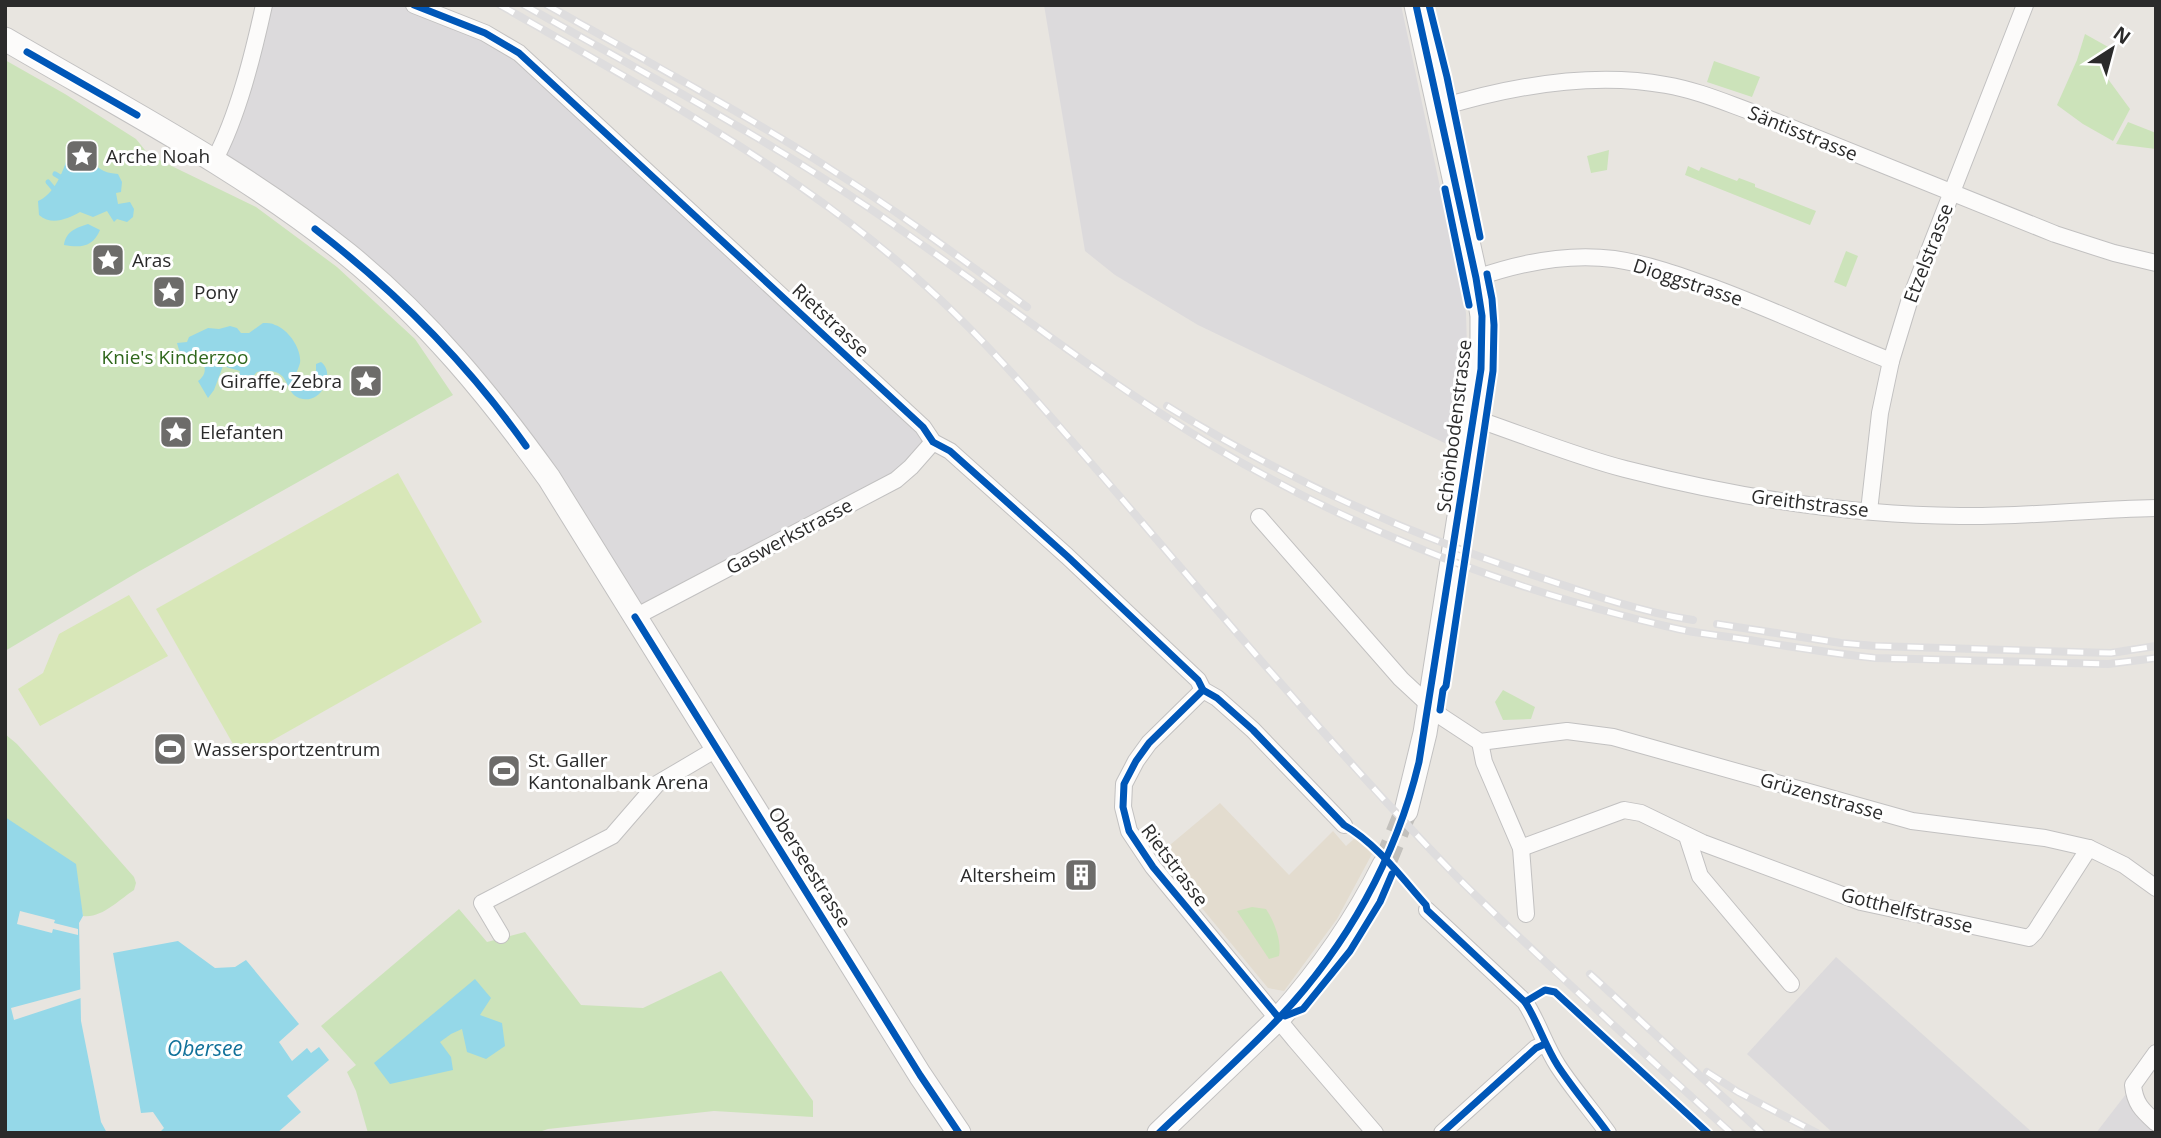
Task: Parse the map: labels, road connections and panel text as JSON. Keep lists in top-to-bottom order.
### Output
{
  "streets": {
    "street": [
      "Säntisstrasse",
      "Etzelstrasse",
      "Dioggstrasse",
      "Rietstrasse",
      "Schönbodenstrasse",
      "Greithstrasse",
      "Gaswerkstrasse",
      "Grüzenstrasse",
      "Oberseestrasse",
      "Gotthelfstrasse"
    ]
  },
  "crossings": [
    ["Säntisstrasse", "Etzelstrasse"],
    ["Säntisstrasse", "Schönbodenstrasse"],
    ["Etzelstrasse", "Dioggstrasse"],
    ["Etzelstrasse", "Greithstrasse"],
    ["Dioggstrasse", "Schönbodenstrasse"],
    ["Rietstrasse", "Gaswerkstrasse"],
    ["Schönbodenstrasse", "Greithstrasse"],
    ["Gaswerkstrasse", "Oberseestrasse"],
    ["Grüzenstrasse", "Gotthelfstrasse"]
  ],
  "water": ["Obersee"],
  "parks": ["Knie's Kinderzoo"],
  "places": {
    "place": [
      "Arche Noah",
      "Aras",
      "Pony",
      "Giraffe, Zebra",
      "Elefanten"
    ],
    "sports": ["Wassersportzentrum", "St. Galler Kantonalbank Arena"],
    "building": ["Altersheim"]
  },
  "north": "top right"
}
